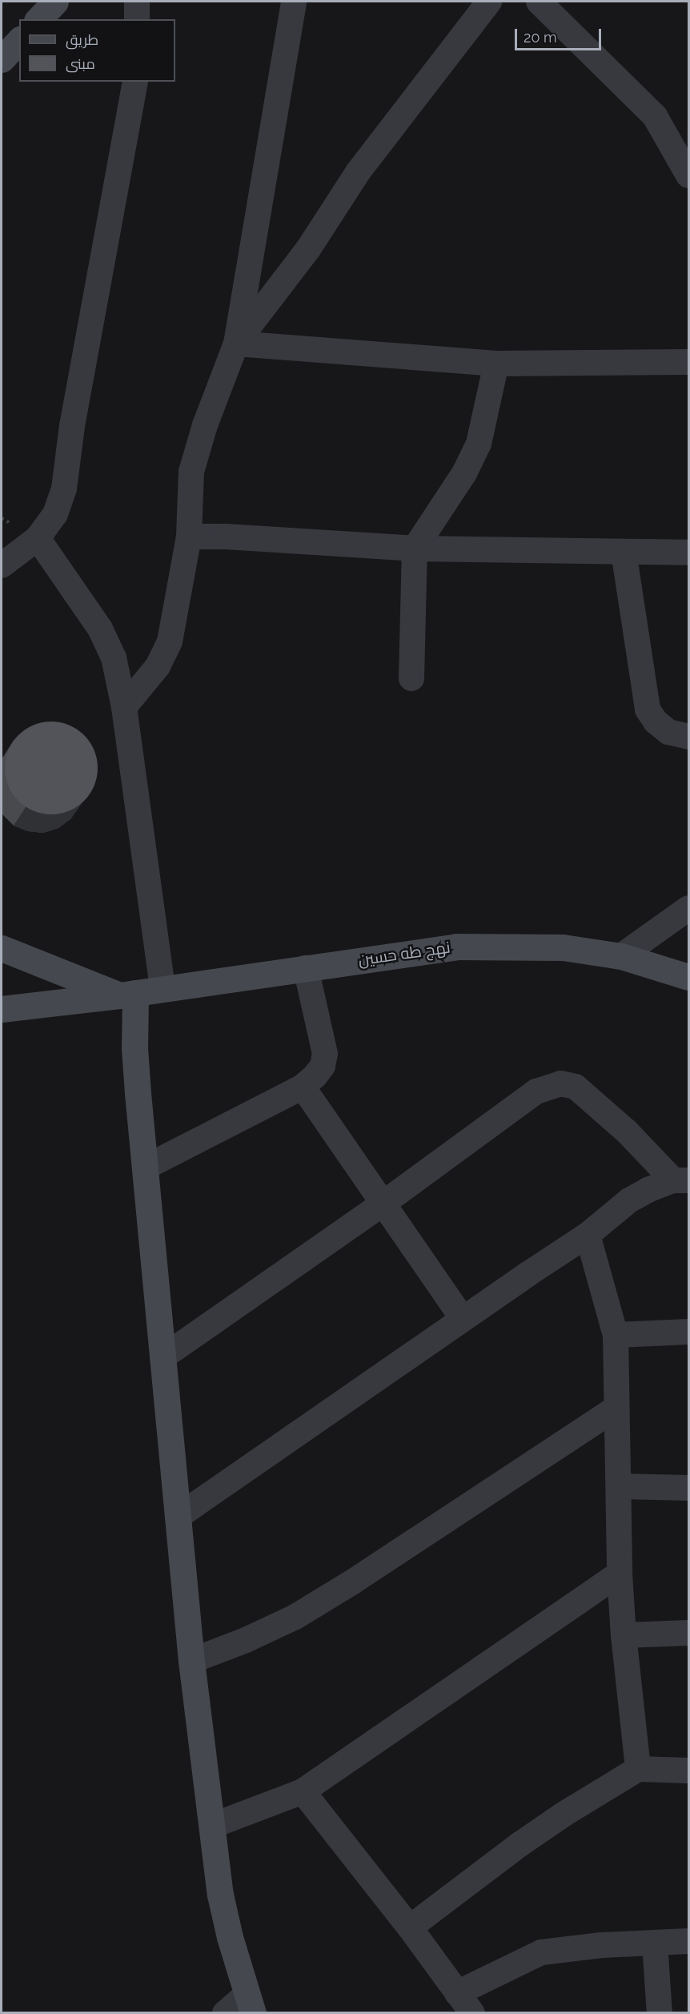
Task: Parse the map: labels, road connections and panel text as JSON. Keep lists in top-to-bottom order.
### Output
{
  "streets": {
    "street": ["نهج طه حسين"]
  },
  "legend": ["طريق", "مبنى"],
  "scale_bar": "20 m"
}
